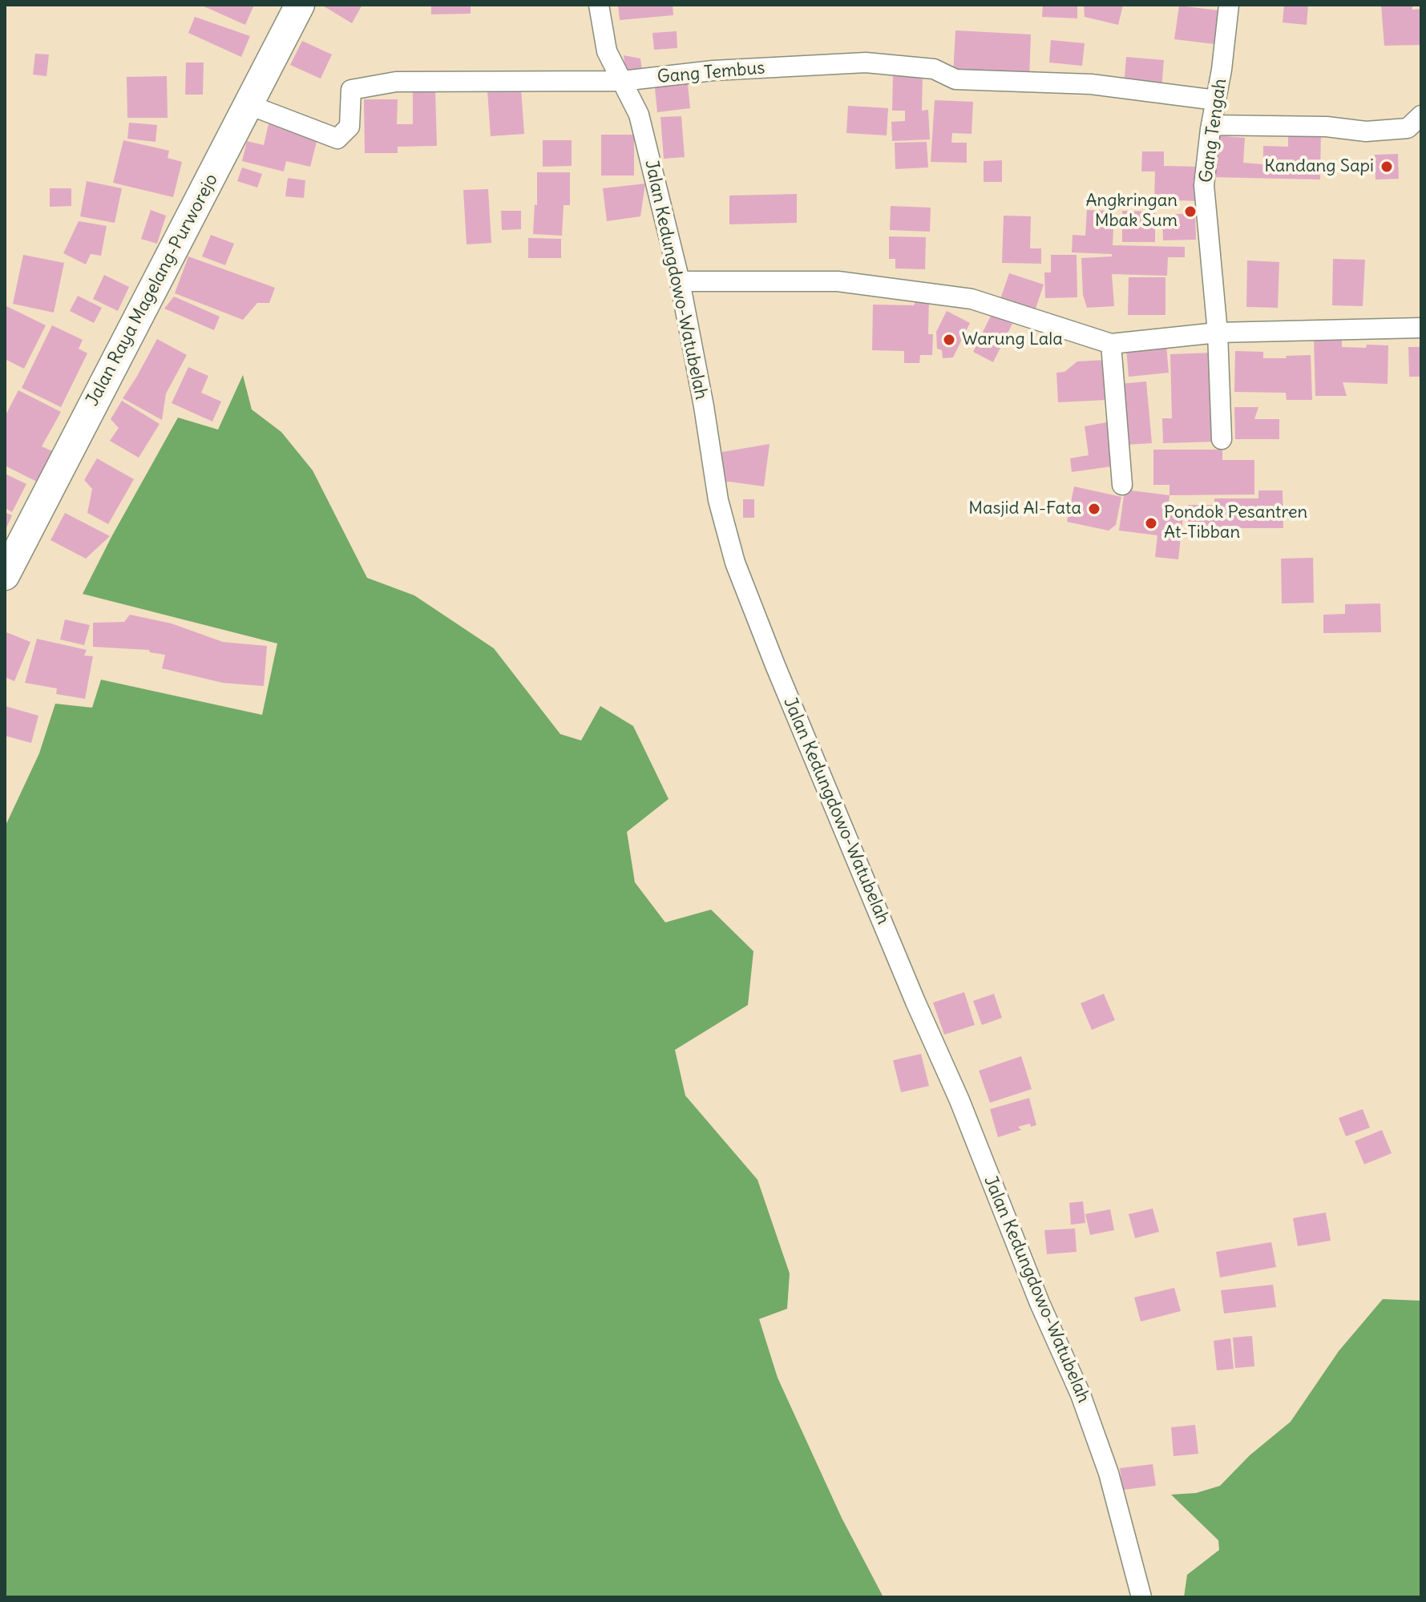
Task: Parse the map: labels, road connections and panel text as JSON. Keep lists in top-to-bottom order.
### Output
{
  "streets": {
    "main road": ["Jalan Raya Magelang-Purworejo"],
    "street": ["Gang Tembus", "Gang Tengah", "Jalan Kedungdowo-Watubelah"]
  },
  "crossings": [
    ["Gang Tembus", "Gang Tengah"],
    ["Gang Tembus", "Jalan Kedungdowo-Watubelah"],
    ["Gang Tembus", "Jalan Raya Magelang-Purworejo"]
  ],
  "places": [
    "Kandang Sapi",
    "Angkringan Mbak Sum",
    "Warung Lala",
    "Masjid Al-Fata",
    "Pondok Pesantren At-Tibban"
  ]
}
